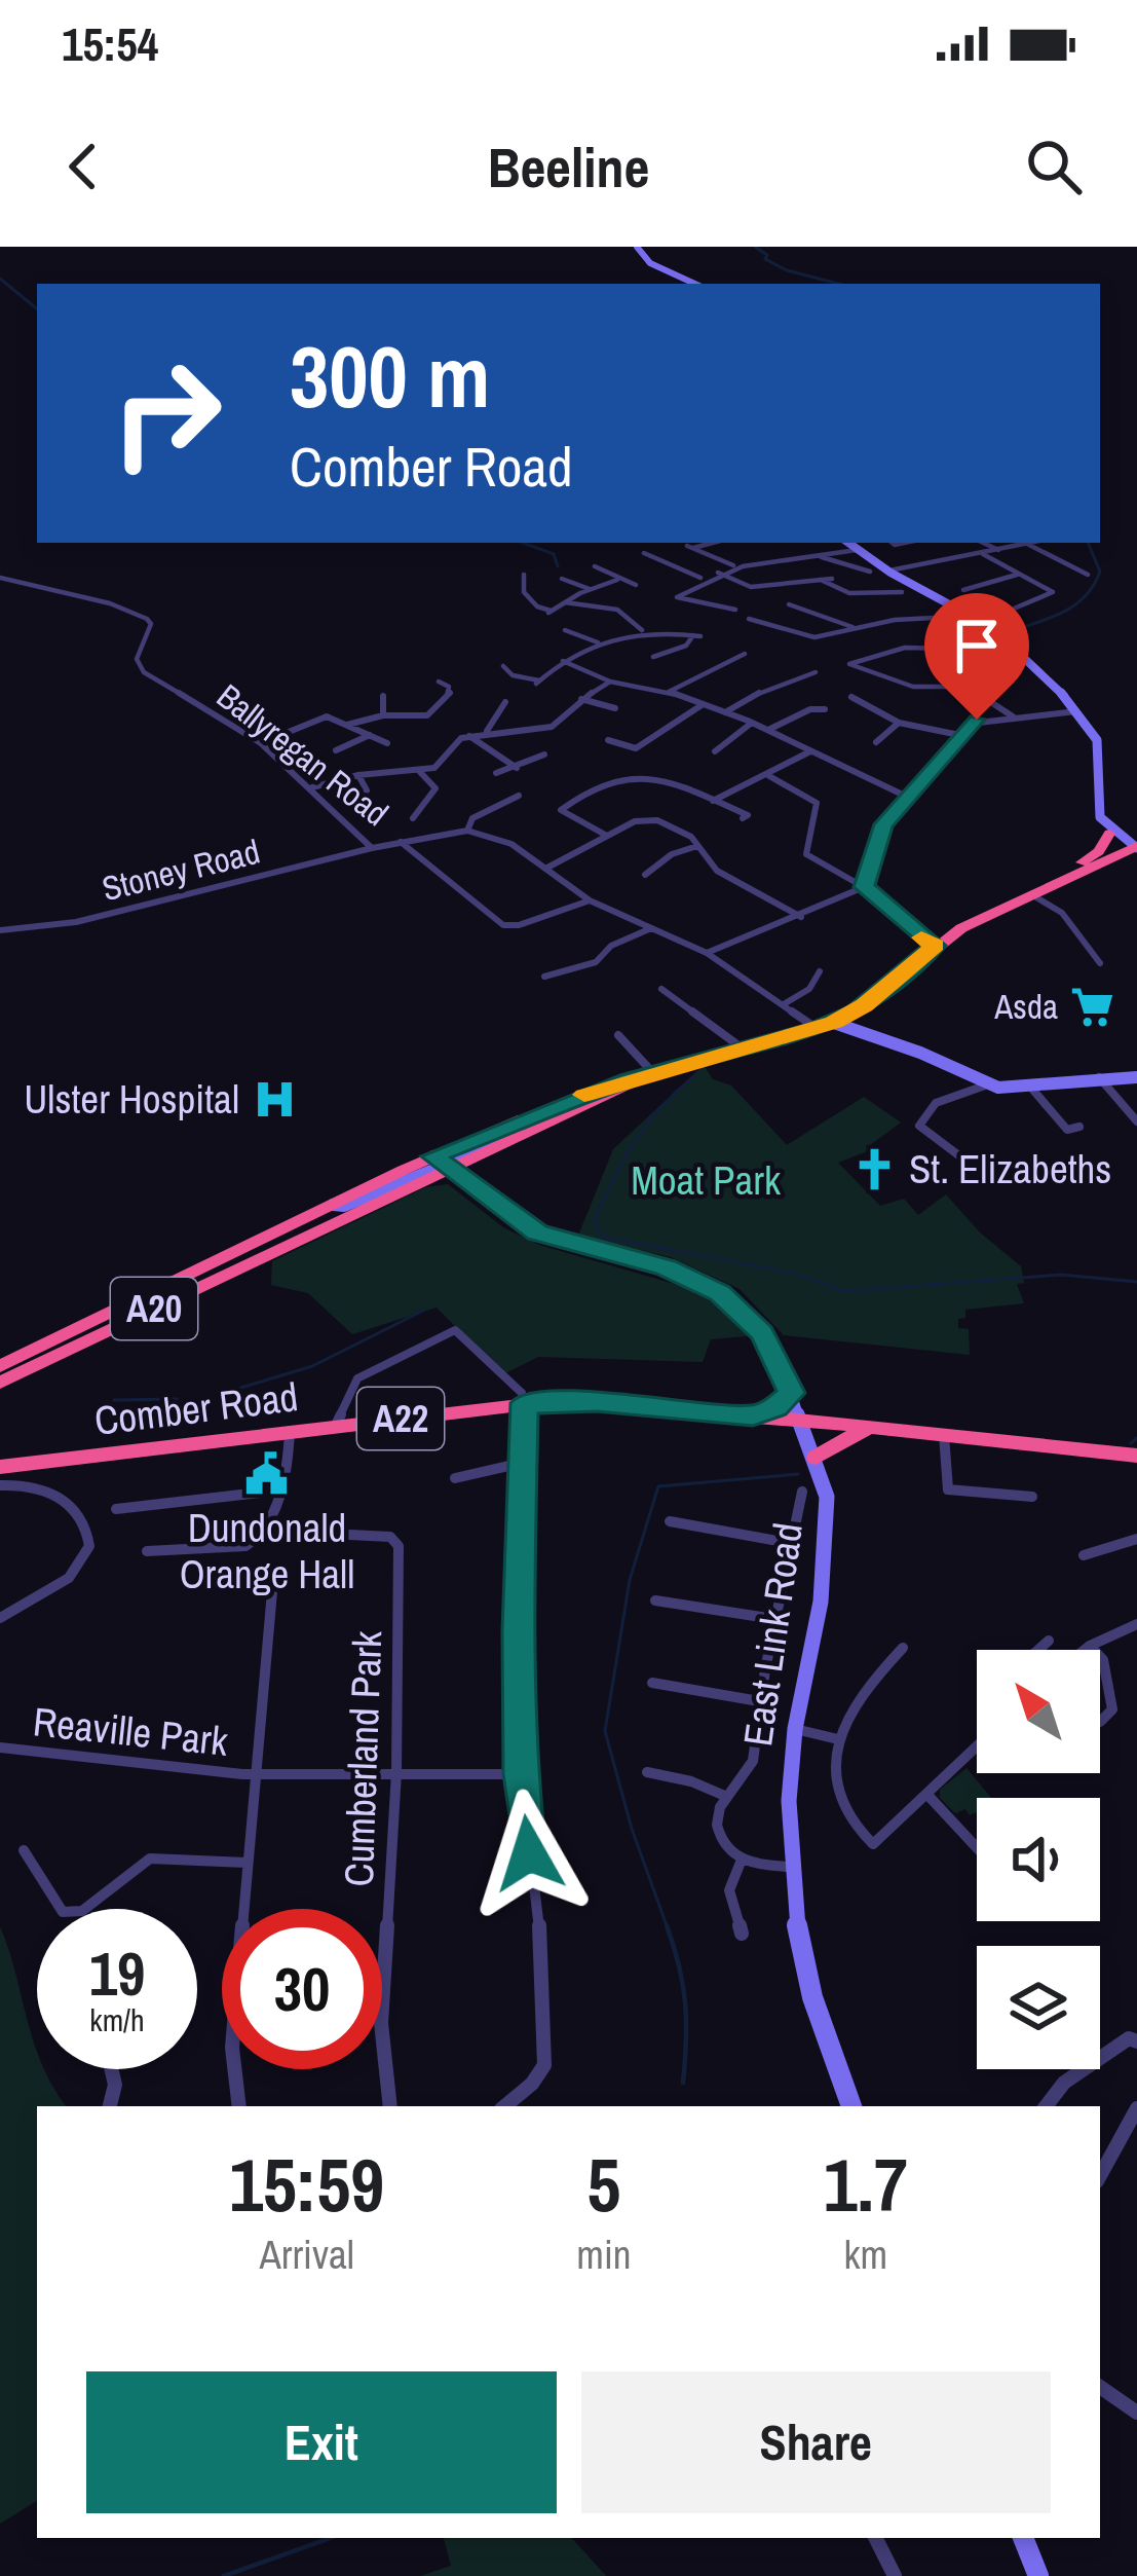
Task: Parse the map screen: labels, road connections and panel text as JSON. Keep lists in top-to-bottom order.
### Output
{
  "streets": {
    "highway": ["A20", "Comber Road", "A22"],
    "street": [
      "Ballyregan Road",
      "Stoney Road",
      "East Link Road",
      "Reaville Park",
      "Cumberland Park"
    ]
  },
  "crossings": [
    ["Ballyregan Road", "Stoney Road"],
    ["A20", "East Link Road"],
    ["Comber Road", "East Link Road"],
    ["Reaville Park", "Cumberland Park"]
  ],
  "parks": ["Moat Park"],
  "places": {
    "supermarket": ["Asda"],
    "hospital": ["Ulster Hospital"],
    "church": ["St. Elizabeths"],
    "public building": ["Dundonald Orange Hall"]
  },
  "north": "top left",
  "page": {
    "status": "15:54",
    "header": "Beeline",
    "turn": ["300 m", "Comber Road"],
    "speed": "19 km/h",
    "limit": "30",
    "eta": [
      "15:59",
      "Arrival",
      "5",
      "min",
      "1.7",
      "km"
    ],
    "buttons": ["Exit", "Share"]
  }
}
